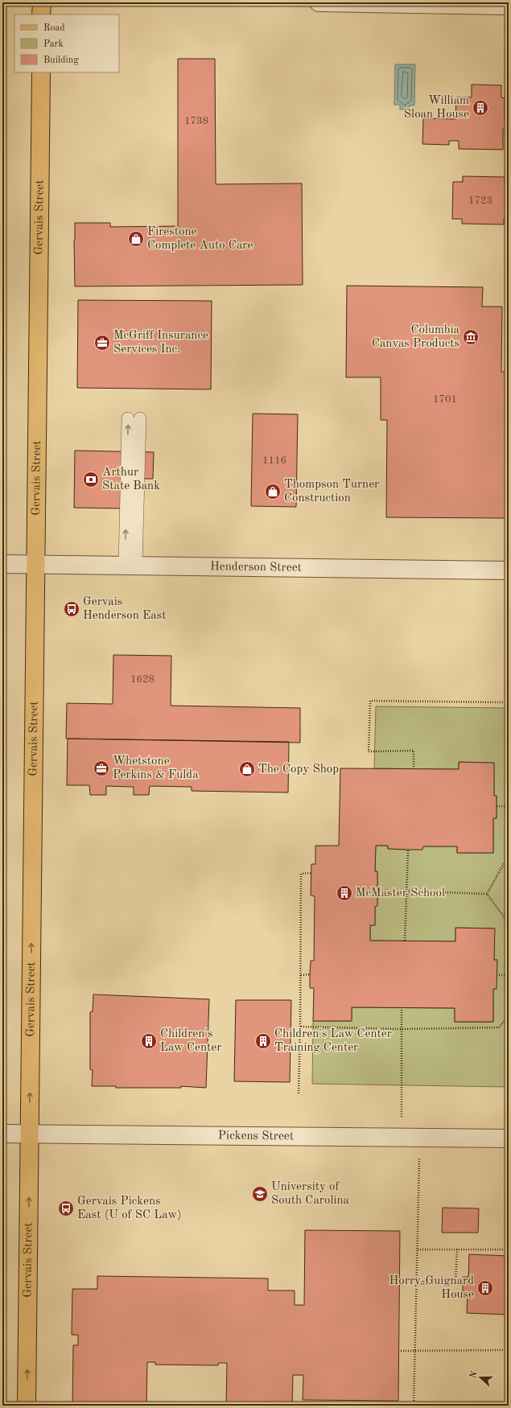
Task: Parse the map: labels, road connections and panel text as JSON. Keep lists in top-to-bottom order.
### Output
{
  "streets": {
    "main road": ["Gervais Street"],
    "street": ["Henderson Street", "Pickens Street"]
  },
  "crossings": [
    ["Gervais Street", "Henderson Street"],
    ["Gervais Street", "Pickens Street"]
  ],
  "one_way": ["Gervais Street"],
  "places": {
    "building": [
      "William Sloan House",
      "McMaster School",
      "Children's Law Center",
      "Children's Law Center Training Center",
      "Horry-Guignard House"
    ],
    "shop": ["Firestone Complete Auto Care", "Thompson Turner Construction", "The Copy Shop"],
    "museum": ["Columbia Canvas Products"],
    "office": ["McGriff Insurance Services Inc.", "Whetstone Perkins & Fulda"],
    "bank": ["Arthur State Bank"],
    "bus stop": ["Gervais Henderson East", "Gervais Pickens East (U of SC Law)"],
    "school or university": ["University of South Carolina"]
  },
  "house_numbers": [
    "1738",
    "1723",
    "1701",
    "1116",
    "1628"
  ],
  "legend": ["Road", "Park", "Building"],
  "north": "left"
}
